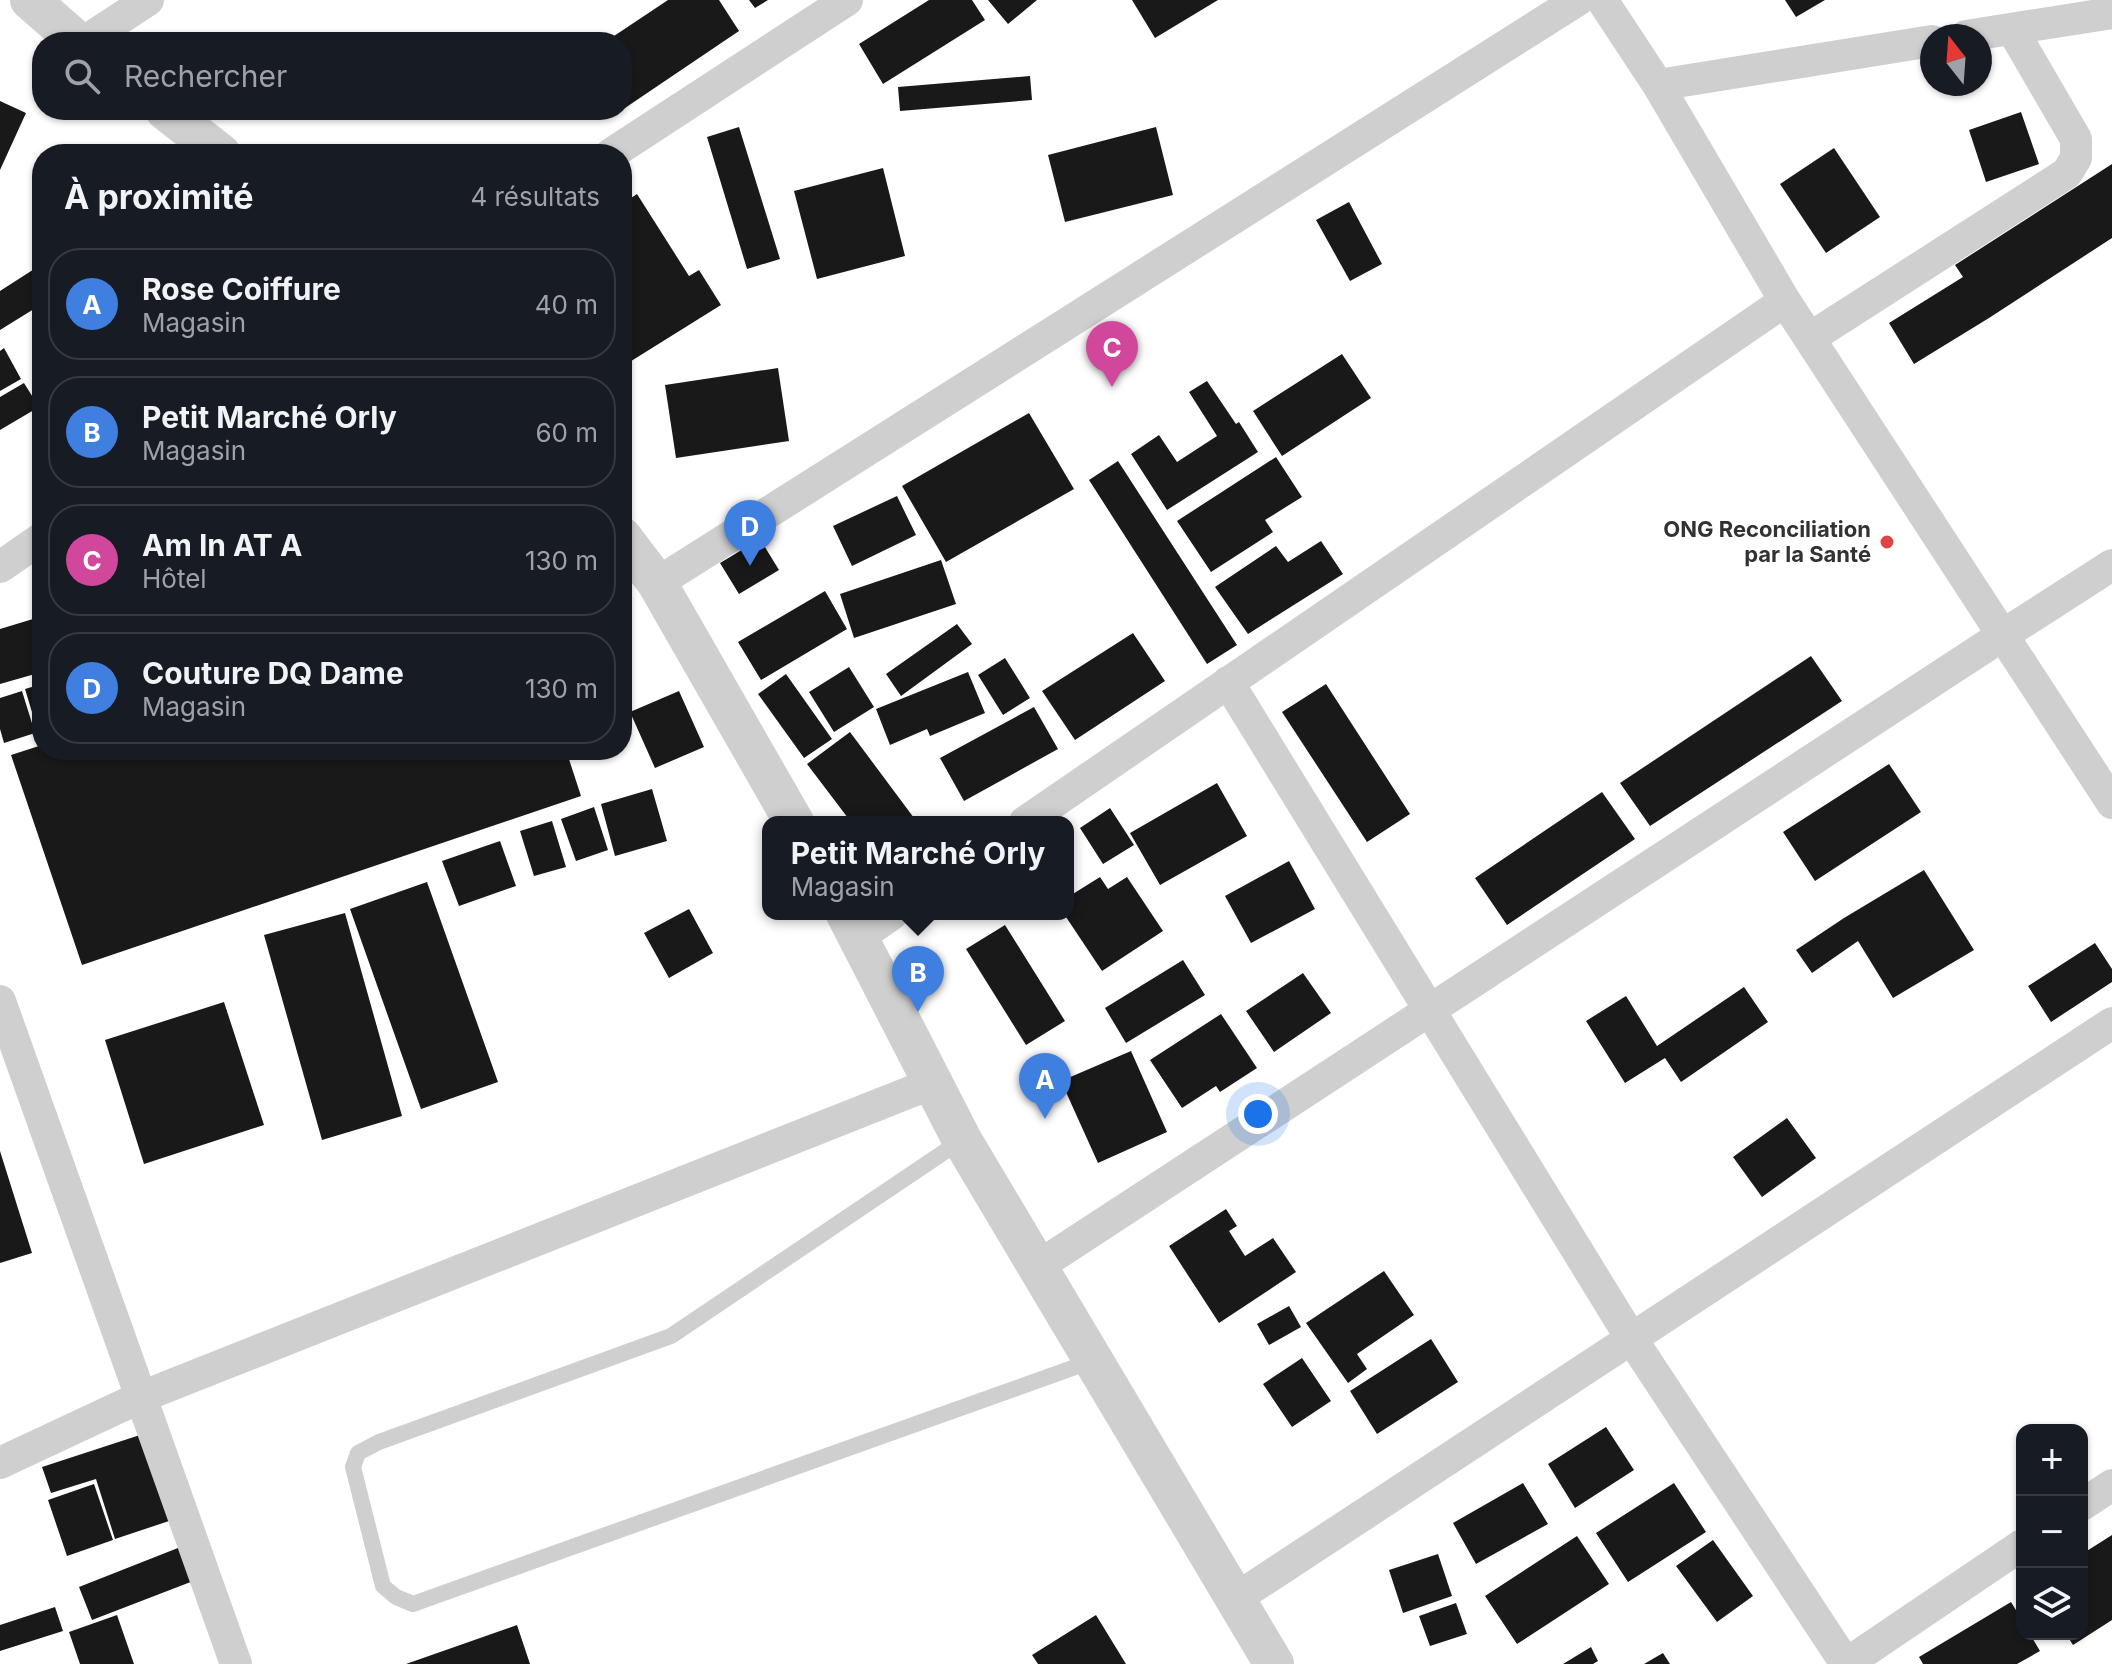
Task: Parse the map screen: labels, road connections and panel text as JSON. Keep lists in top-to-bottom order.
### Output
{
  "places": ["ONG Reconciliation par la Santé"],
  "north": "top",
  "page": {
    "search": "Rechercher",
    "heading": ["À proximité", "4 résultats"],
    "list": [
      {
        "mark": "A",
        "name": "Rose Coiffure",
        "note": "Magasin",
        "value": "40 m"
      },
      {
        "mark": "B",
        "name": "Petit Marché Orly",
        "note": "Magasin",
        "value": "60 m"
      },
      {
        "mark": "C",
        "name": "Am In AT A",
        "note": "Hôtel",
        "value": "130 m"
      },
      {
        "mark": "D",
        "name": "Couture DQ Dame",
        "note": "Magasin",
        "value": "130 m"
      }
    ],
    "pins": [
      "C",
      "D",
      "B",
      "A"
    ],
    "popup": ["Petit Marché Orly", "Magasin"],
    "map_buttons": ["+", "−"]
  }
}
